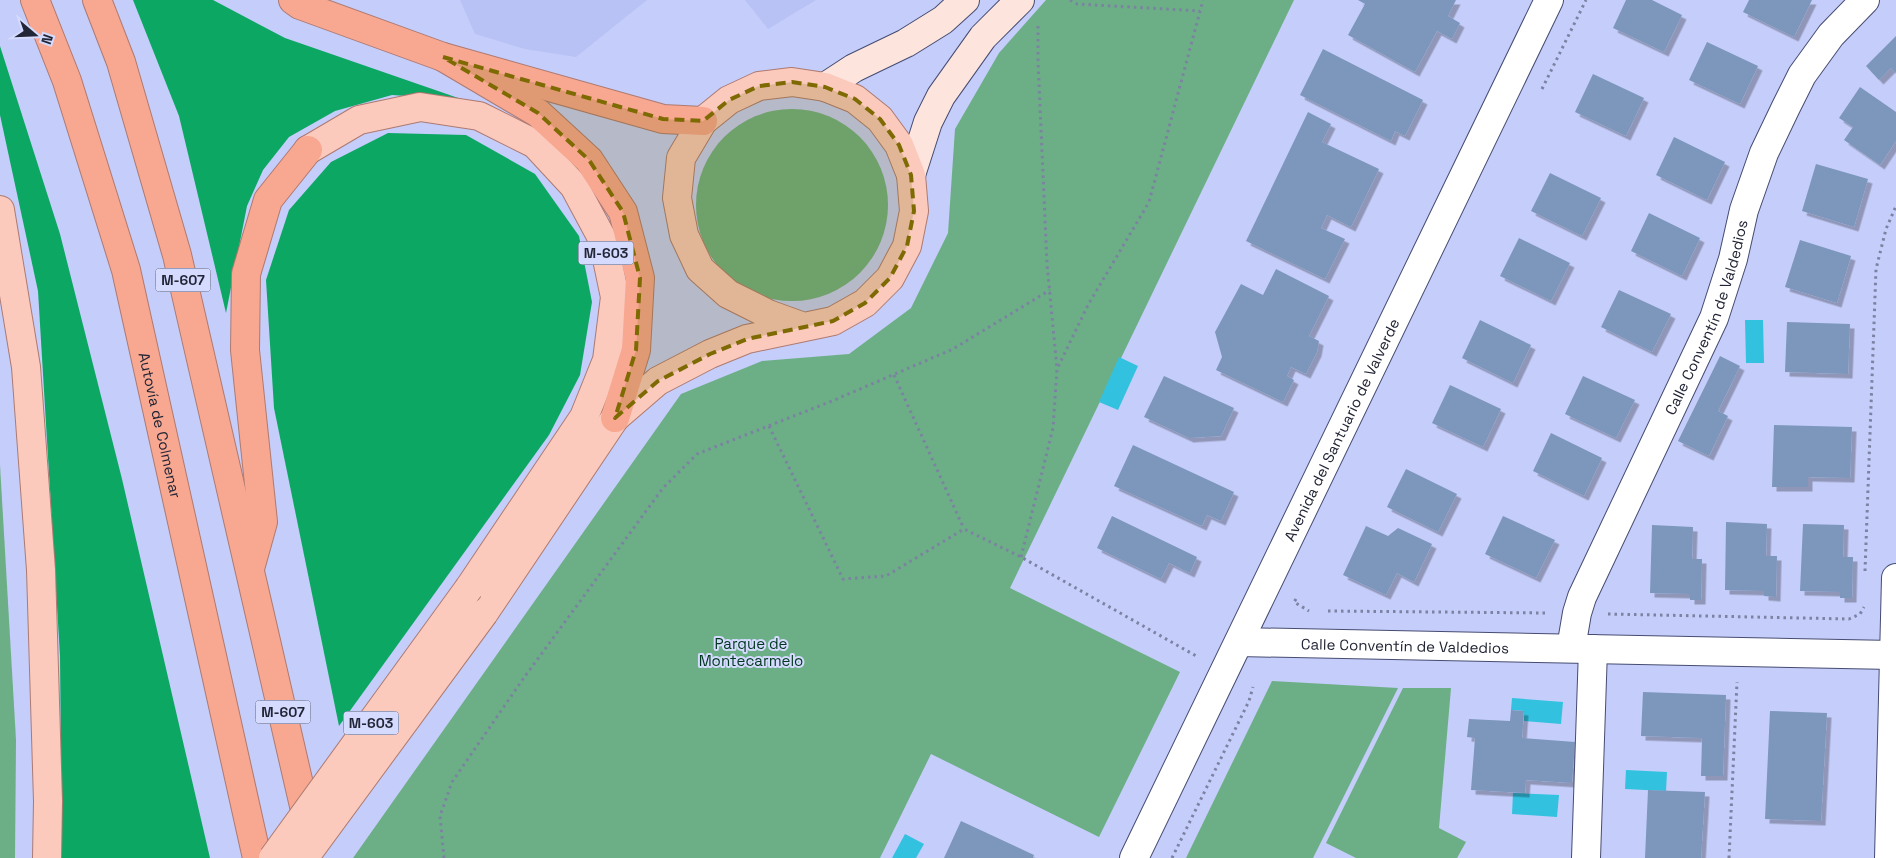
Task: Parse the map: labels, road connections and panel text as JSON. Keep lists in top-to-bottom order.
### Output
{
  "streets": {
    "highway": ["M-603", "M-607", "Autovía de Colmenar"],
    "street": ["Calle Conventín de Valdedios", "Avenida del Santuario de Valverde"]
  },
  "crossings": [
    ["Calle Conventín de Valdedios", "Avenida del Santuario de Valverde"]
  ],
  "parks": ["Parque de Montecarmelo"],
  "north": "right"
}
